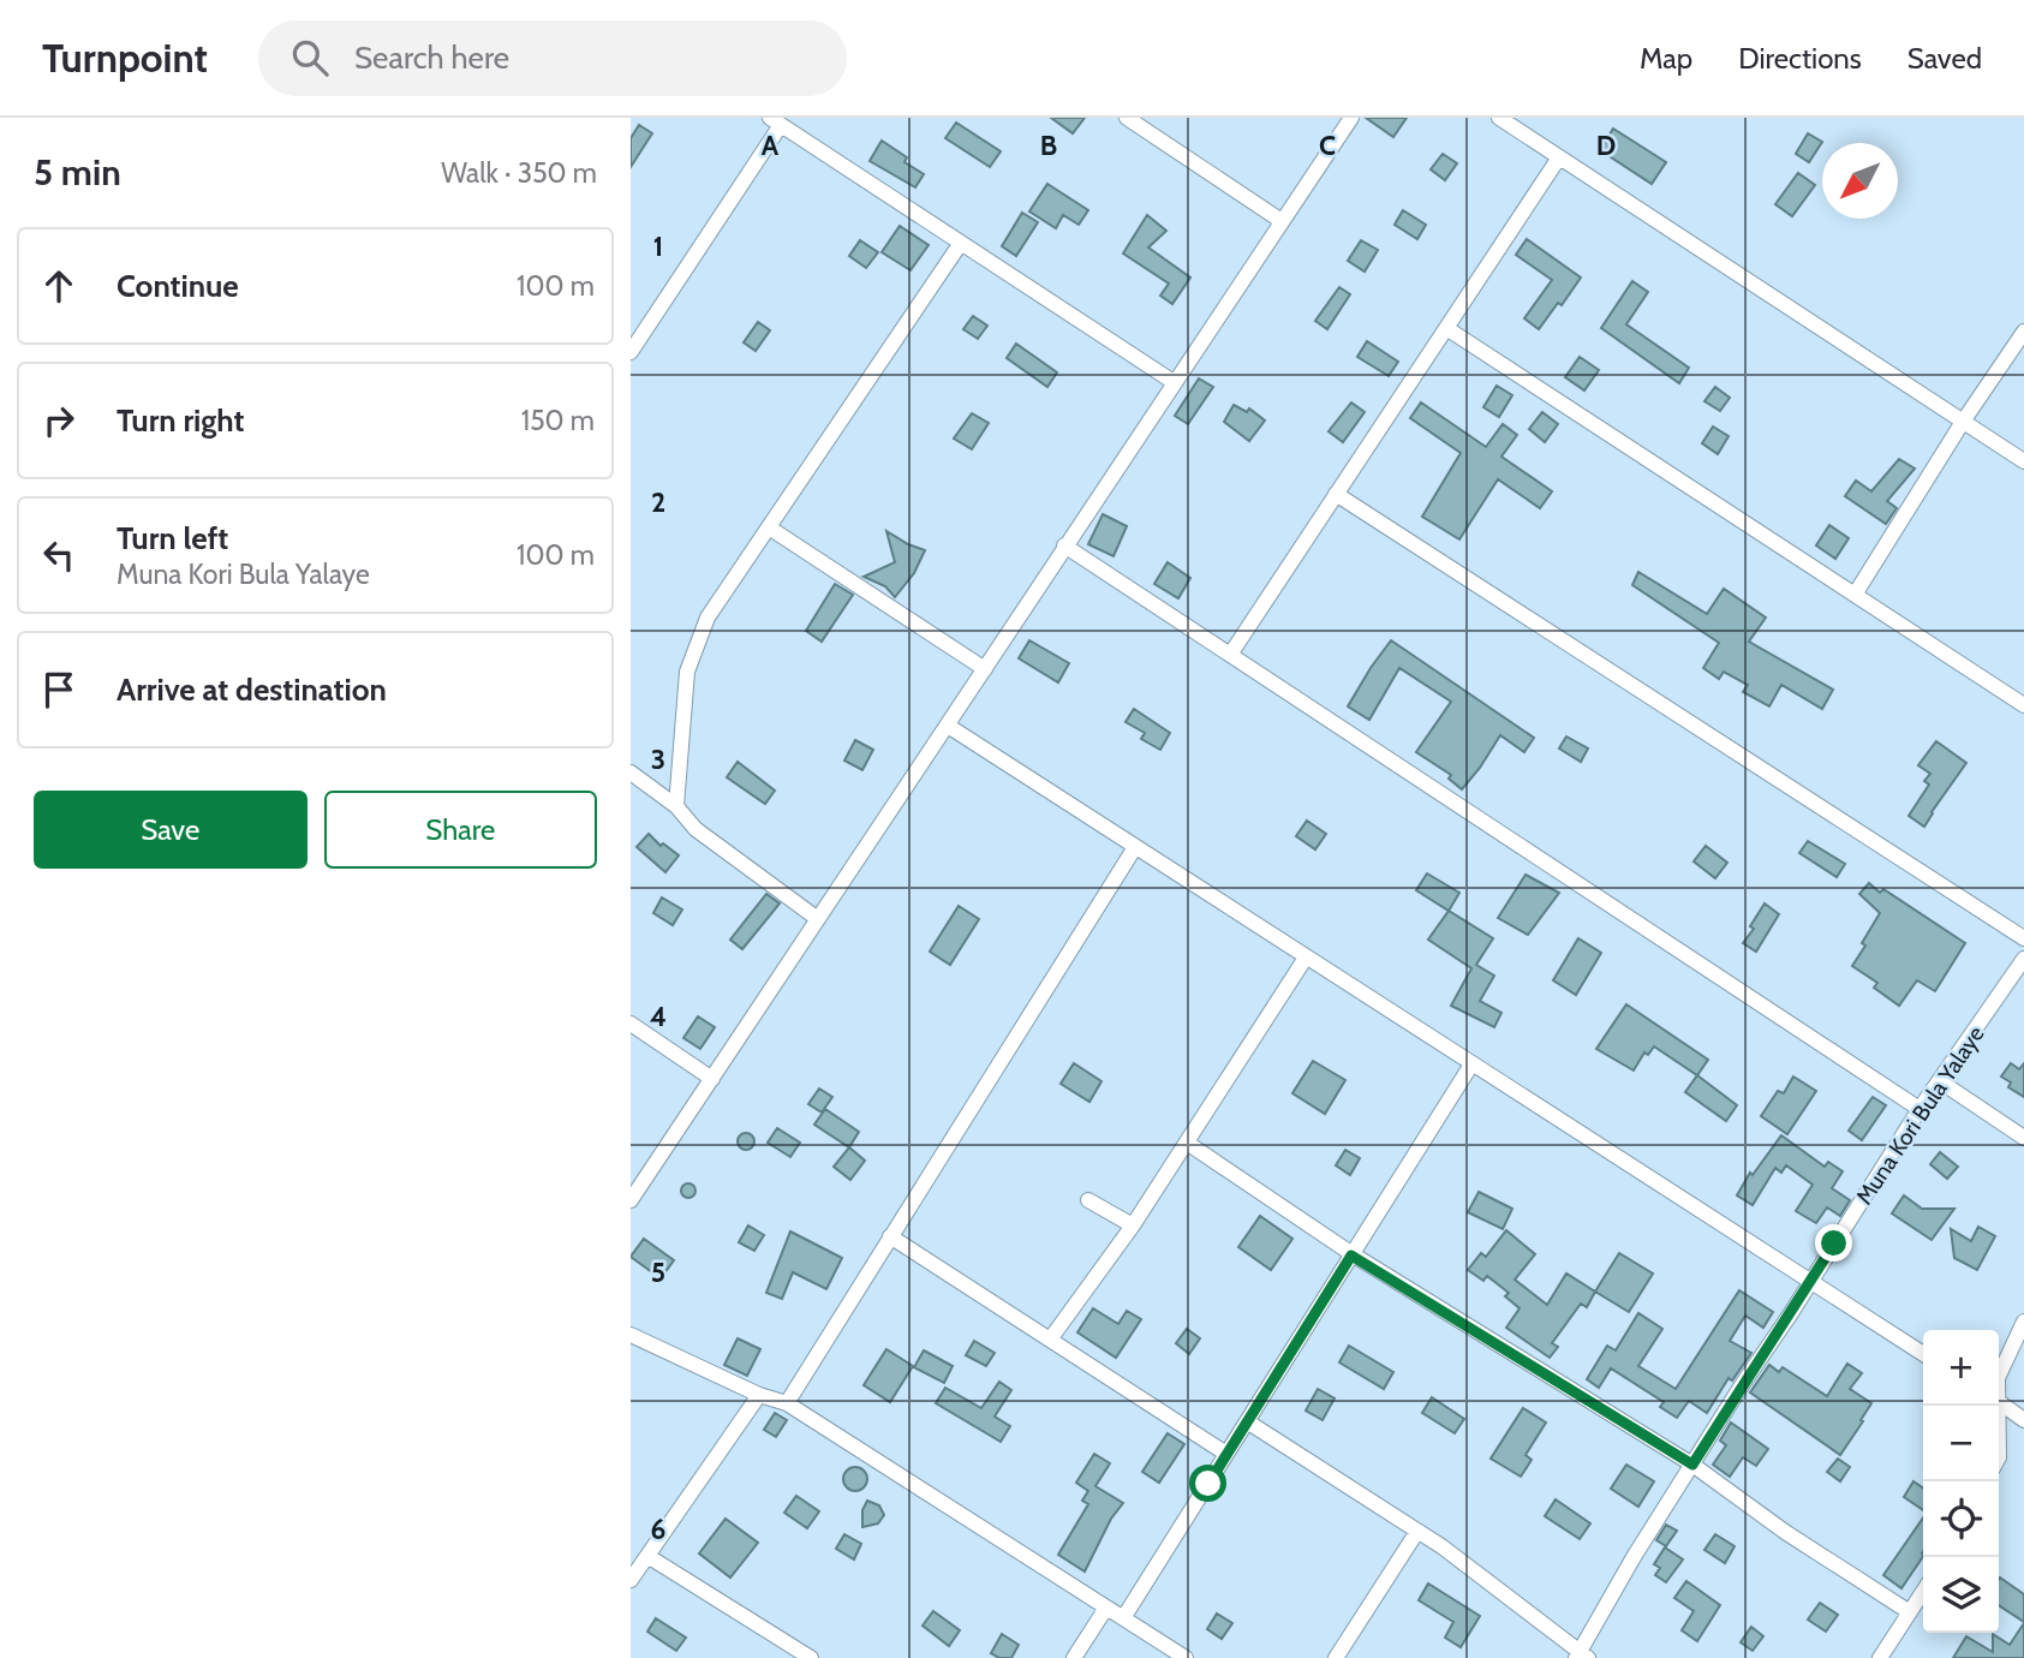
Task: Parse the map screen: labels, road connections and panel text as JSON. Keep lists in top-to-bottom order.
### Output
{
  "streets": {
    "street": ["Muna Kori Bula Yalaye"]
  },
  "north": "bottom left",
  "page": {
    "header": "Turnpoint",
    "search": "Search here",
    "nav": ["Map", "Directions", "Saved"],
    "heading": ["5 min", "Walk · 350 m"],
    "list": [
      ["Continue", "100 m"],
      ["Turn right", "150 m"],
      ["Turn left", "Muna Kori Bula Yalaye", "100 m"],
      "Arrive at destination"
    ],
    "buttons": ["Save", "Share"],
    "map_buttons": ["+", "−"]
  },
  "grid": {
    "columns": [
      "A",
      "B",
      "C",
      "D"
    ],
    "rows": [
      "1",
      "2",
      "3",
      "4",
      "5",
      "6"
    ]
  }
}
